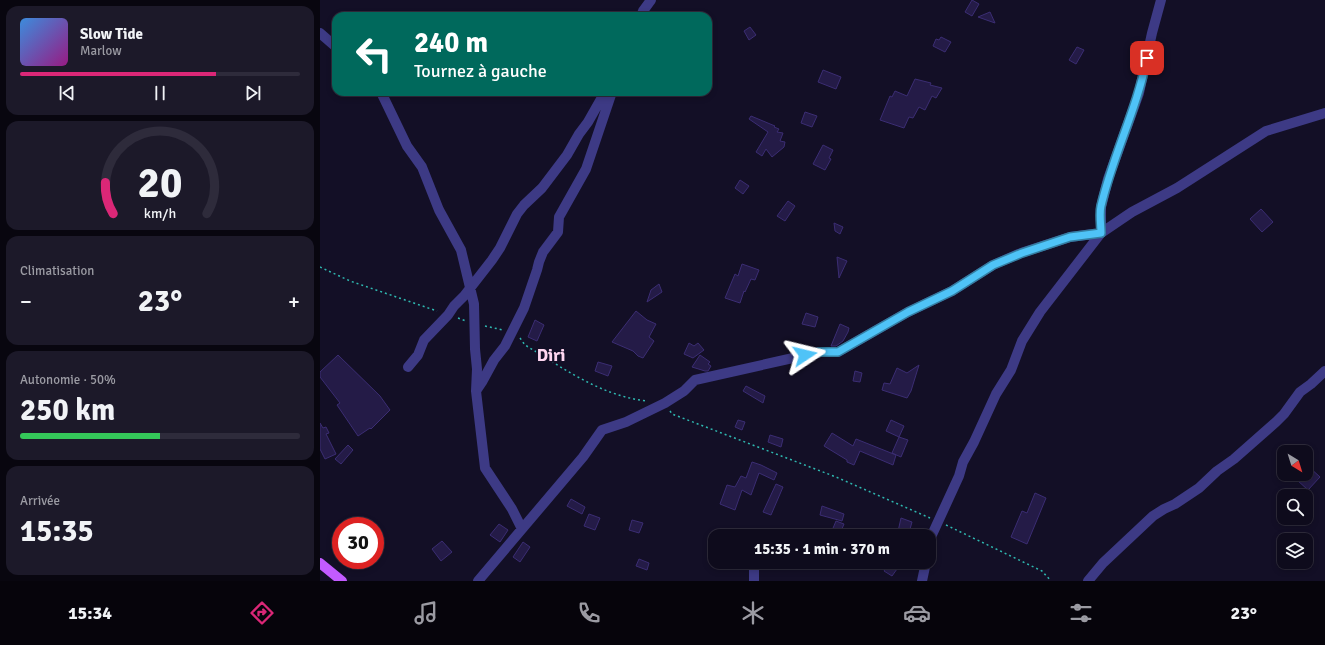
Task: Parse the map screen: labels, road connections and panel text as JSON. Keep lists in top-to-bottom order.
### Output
{
  "districts": ["Diri"],
  "north": "bottom right",
  "page": {
    "turn": ["240 m", "Tournez à gauche"],
    "song": ["Slow Tide", "Marlow"],
    "tile": [
      "Climatisation",
      ["Autonomie · 50%", "250 km"],
      ["Arrivée", "15:35"]
    ],
    "heat": ["−", "23°", "+"],
    "limit": "30",
    "trip": "15:35 · 1 min · 370 m",
    "tabs": ["15:34", "23°"],
    "gauge": ["20", "km/h"]
  }
}
